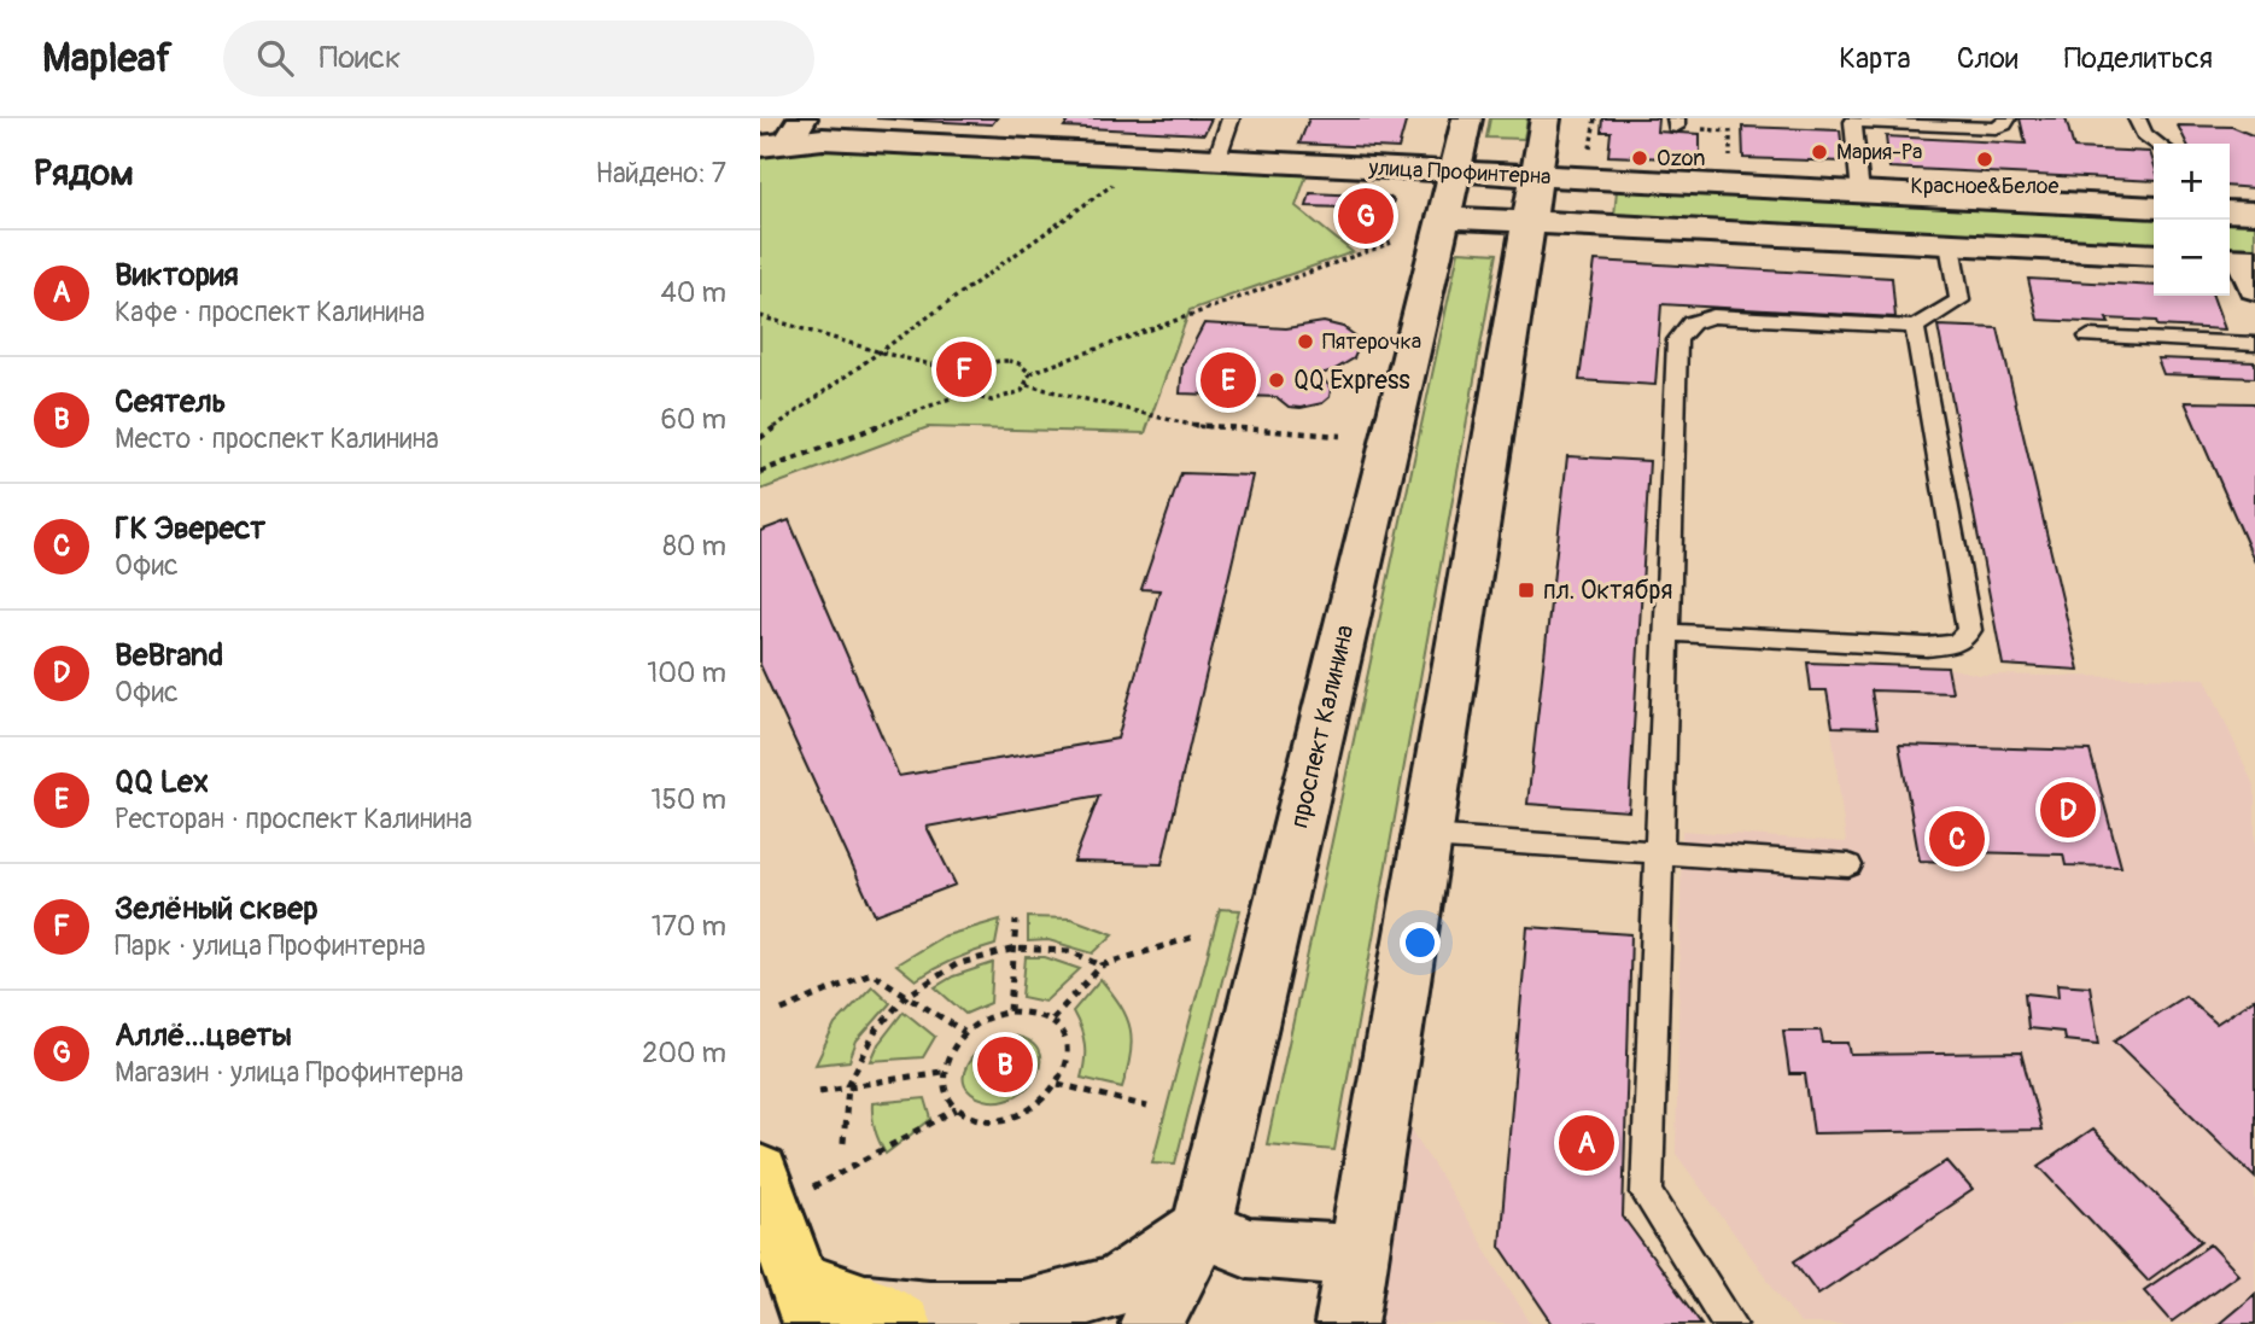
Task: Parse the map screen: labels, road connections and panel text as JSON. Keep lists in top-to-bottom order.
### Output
{
  "streets": {
    "main road": ["улица Профинтерна", "проспект Калинина"]
  },
  "crossings": [
    ["улица Профинтерна", "проспект Калинина"]
  ],
  "places": {
    "other": [
      "Мария-Ра",
      "Ozon",
      "Красное&Белое",
      "Пятерочка",
      "QQ Express"
    ],
    "transit": ["пл. Октября"]
  },
  "page": {
    "header": "Mapleaf",
    "search": "Поиск",
    "nav": ["Карта", "Слои", "Поделиться"],
    "heading": ["Рядом", "Найдено: 7"],
    "map_buttons": ["+", "−"],
    "pins": [
      "G",
      "F",
      "E",
      "D",
      "C",
      "B",
      "A"
    ],
    "list": [
      {
        "mark": "A",
        "name": "Виктория",
        "note": "Кафе · проспект Калинина",
        "value": "40 m"
      },
      {
        "mark": "B",
        "name": "Сеятель",
        "note": "Место · проспект Калинина",
        "value": "60 m"
      },
      {
        "mark": "C",
        "name": "ГК Эверест",
        "note": "Офис",
        "value": "80 m"
      },
      {
        "mark": "D",
        "name": "BeBrand",
        "note": "Офис",
        "value": "100 m"
      },
      {
        "mark": "E",
        "name": "QQ Lex",
        "note": "Ресторан · проспект Калинина",
        "value": "150 m"
      },
      {
        "mark": "F",
        "name": "Зелёный сквер",
        "note": "Парк · улица Профинтерна",
        "value": "170 m"
      },
      {
        "mark": "G",
        "name": "Аллё...цветы",
        "note": "Магазин · улица Профинтерна",
        "value": "200 m"
      }
    ]
  }
}
